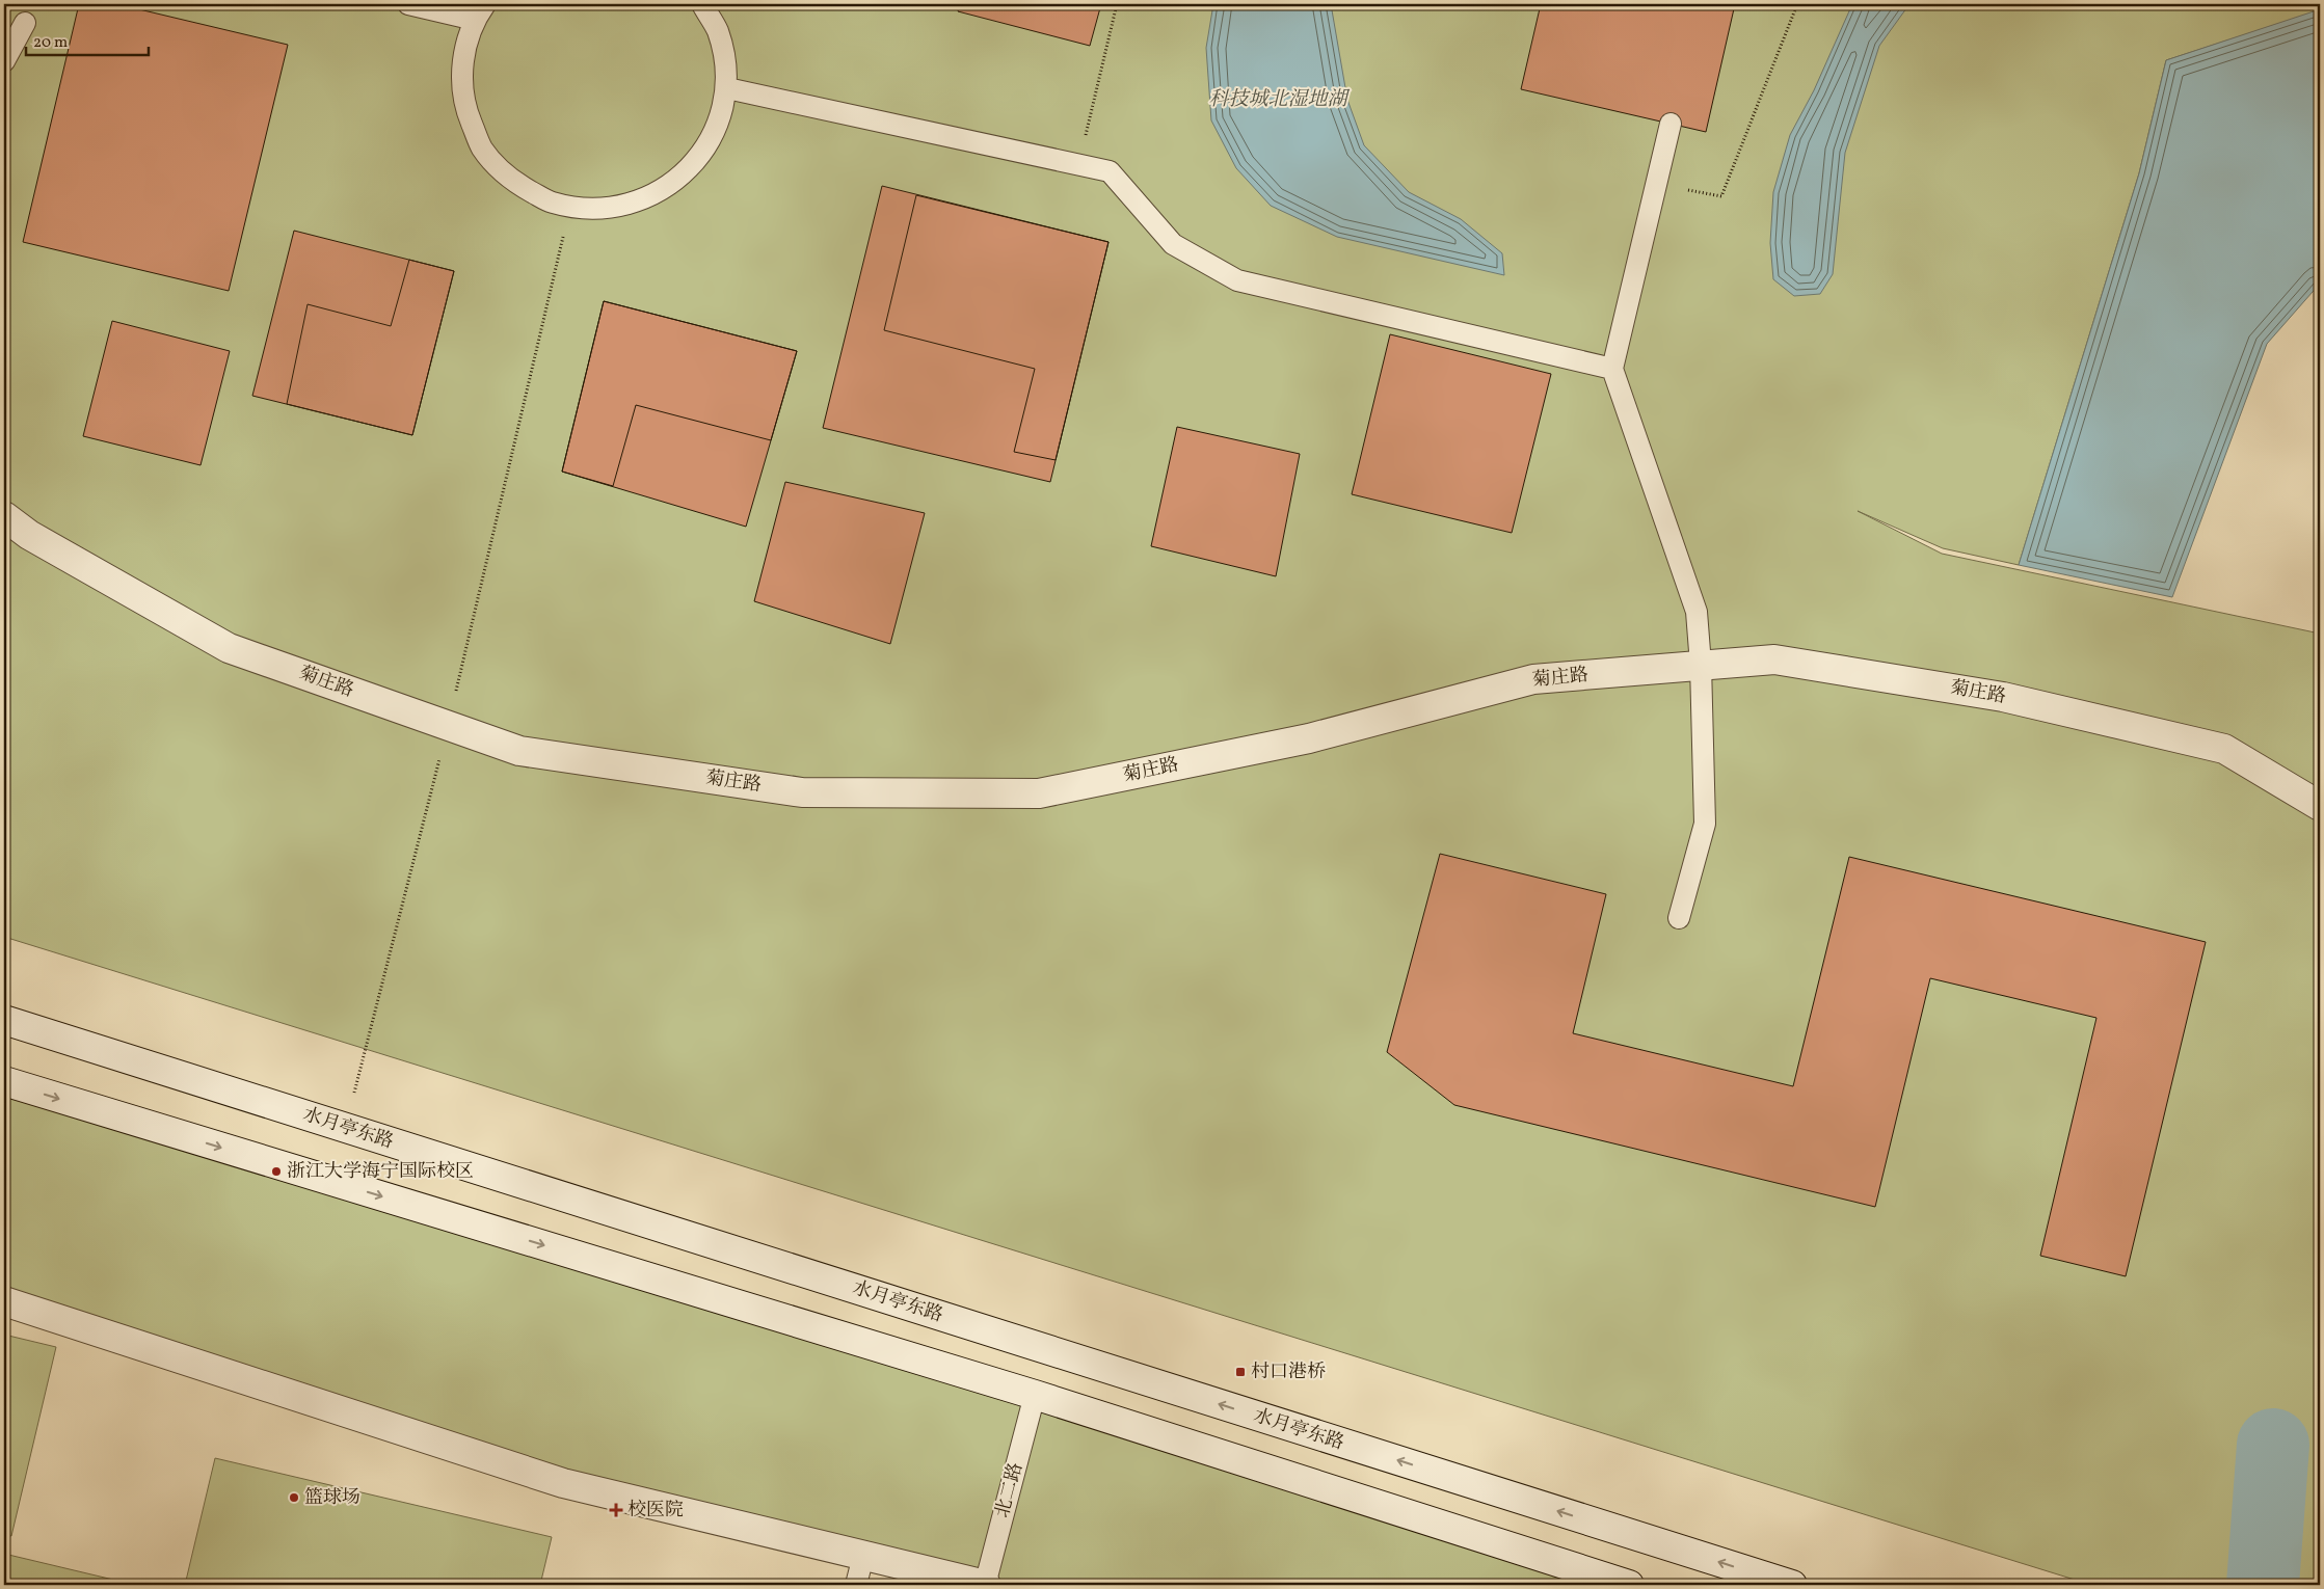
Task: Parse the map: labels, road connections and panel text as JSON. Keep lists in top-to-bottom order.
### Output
{
  "streets": {
    "main road": ["菊庄路", "水月亭东路"],
    "lane": ["北二路"]
  },
  "water": ["科技城北湿地湖"],
  "places": {
    "other": ["浙江大学海宁国际校区", "篮球场"],
    "transit": ["村口港桥"],
    "health": ["校医院"]
  },
  "scale_bar": "20 m"
}
